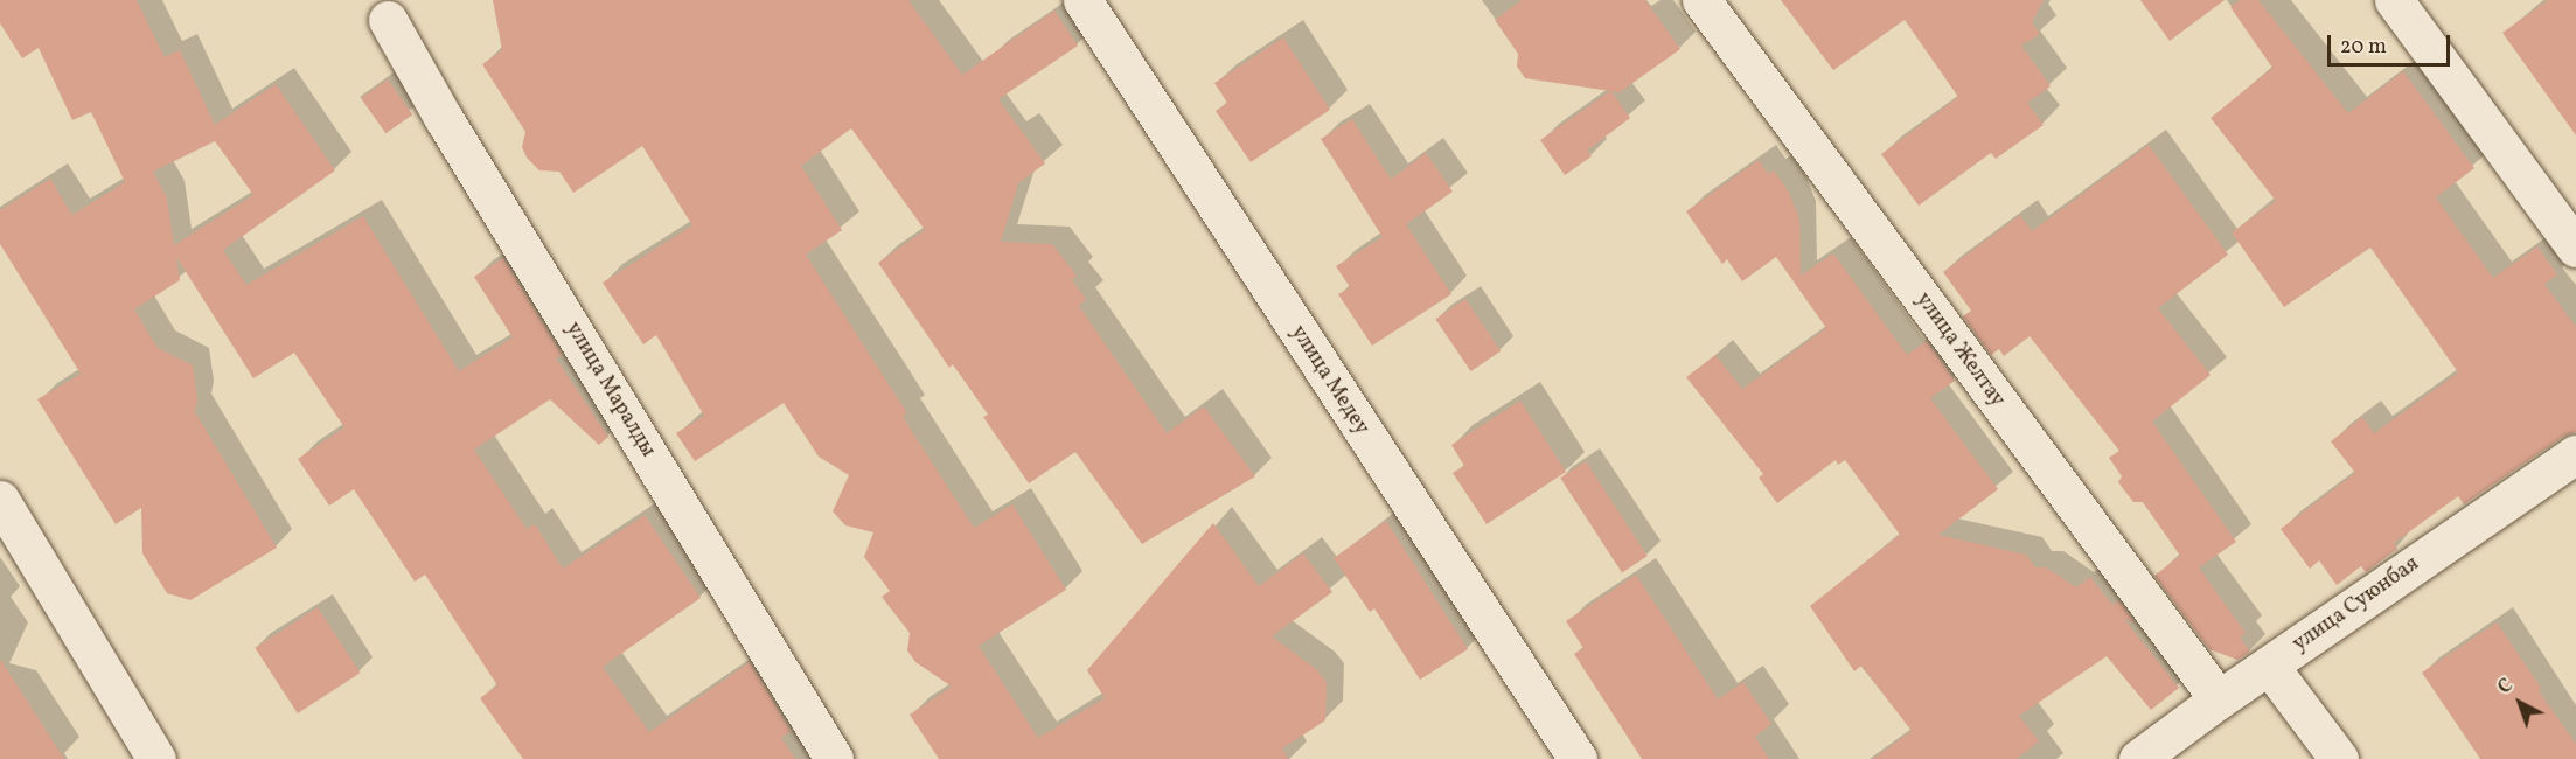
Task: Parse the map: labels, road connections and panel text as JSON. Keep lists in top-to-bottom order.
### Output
{
  "streets": {
    "street": [
      "улица Желтау",
      "улица Медеу",
      "улица Маралды",
      "улица Суюнбая"
    ]
  },
  "crossings": [
    ["улица Желтау", "улица Суюнбая"]
  ],
  "scale_bar": "20 m",
  "north": "top left"
}
